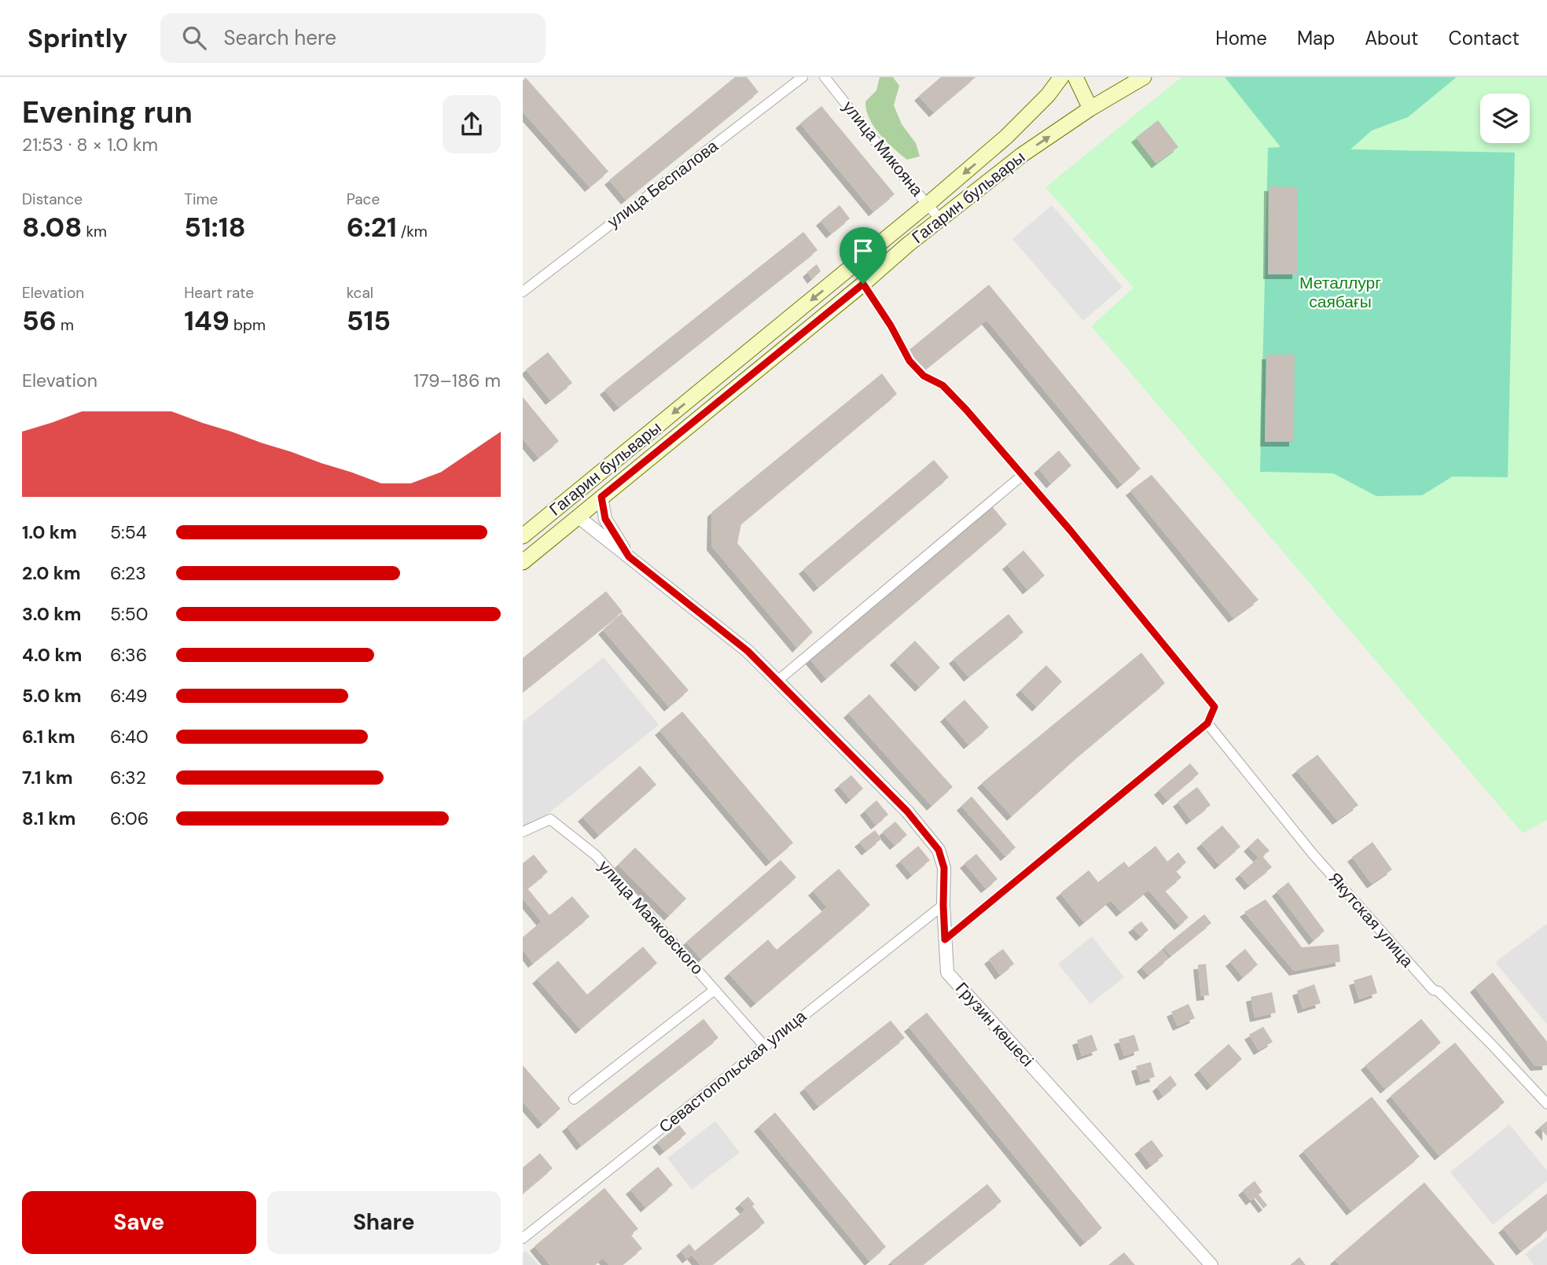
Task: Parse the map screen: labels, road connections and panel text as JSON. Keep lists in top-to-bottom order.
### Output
{
  "streets": {
    "main road": ["Гагарин бульвары"],
    "street": [
      "улица Микояна",
      "улица Беспалова",
      "улица Маяковского",
      "Якутская улица",
      "Грузин көшесі",
      "Севастопольская улица"
    ]
  },
  "crossings": [
    ["улица Микояна", "Гагарин бульвары"],
    ["Гагарин бульвары", "Грузин көшесі"],
    ["улица Маяковского", "Севастопольская улица"],
    ["Грузин көшесі", "Севастопольская улица"]
  ],
  "parks": ["Металлург саябағы"],
  "page": {
    "header": "Sprintly",
    "search": "Search here",
    "nav": [
      "Home",
      "Map",
      "About",
      "Contact"
    ],
    "heading": ["Evening run", "21:53 · 8 × 1.0 km"],
    "stats": [
      ["Distance", "8.08 km"],
      ["Time", "51:18"],
      ["Pace", "6:21 /km"],
      ["Elevation", "56 m"],
      ["Heart rate", "149 bpm"],
      ["kcal", "515"]
    ],
    "chart": ["Elevation", "179–186 m"],
    "list": [
      {
        "name": "1.0 km",
        "note": "5:54"
      },
      {
        "name": "2.0 km",
        "note": "6:23"
      },
      {
        "name": "3.0 km",
        "note": "5:50"
      },
      {
        "name": "4.0 km",
        "note": "6:36"
      },
      {
        "name": "5.0 km",
        "note": "6:49"
      },
      {
        "name": "6.1 km",
        "note": "6:40"
      },
      {
        "name": "7.1 km",
        "note": "6:32"
      },
      {
        "name": "8.1 km",
        "note": "6:06"
      }
    ],
    "buttons": ["Save", "Share"]
  }
}
